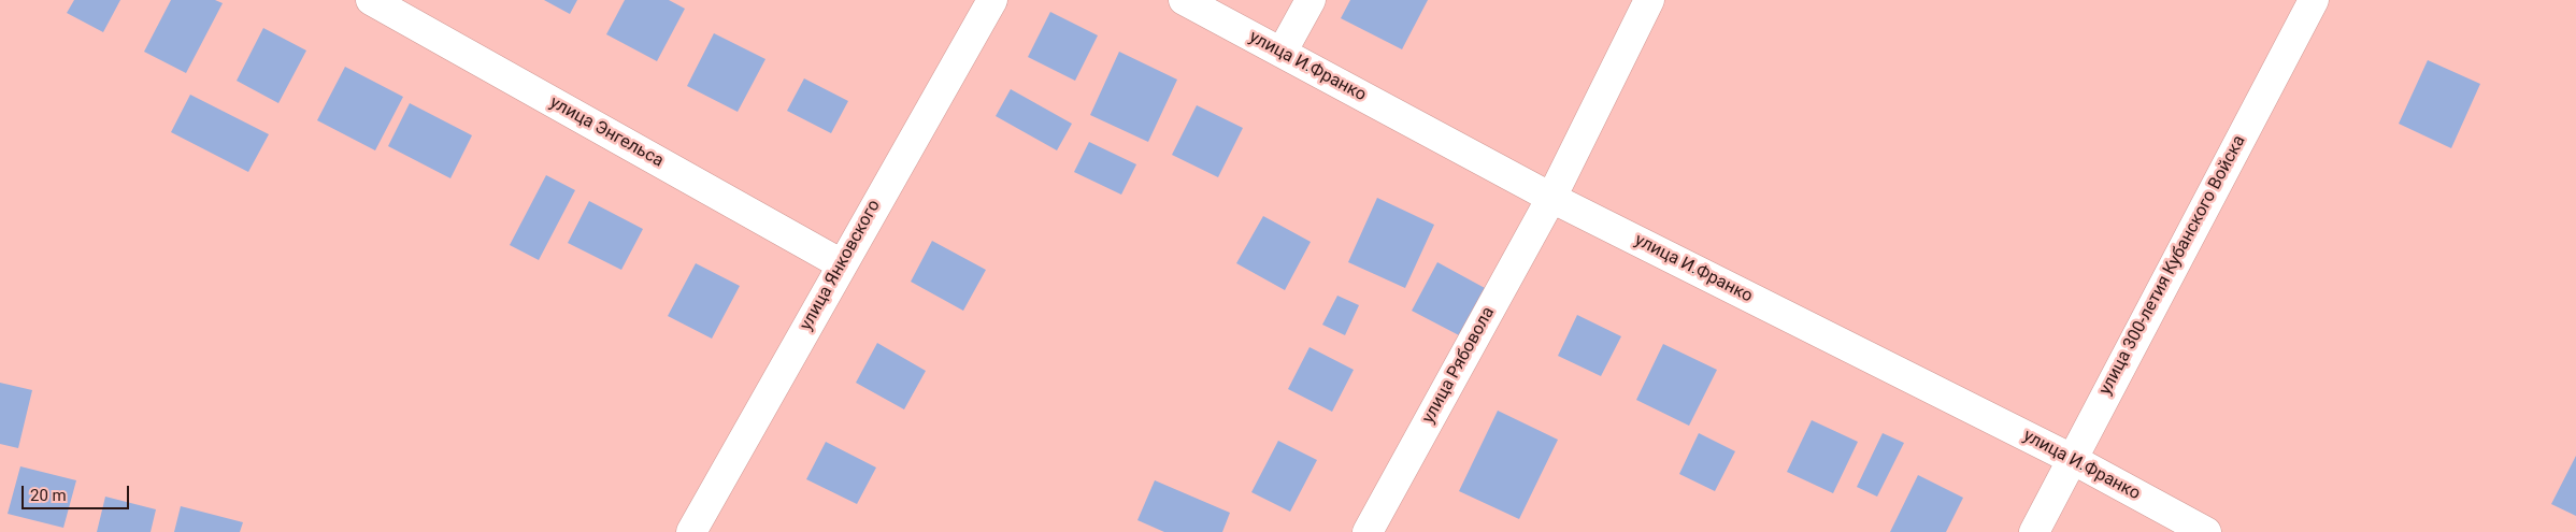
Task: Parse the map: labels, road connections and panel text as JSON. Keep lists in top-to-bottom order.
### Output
{
  "streets": {
    "street": [
      "улица И.Франко",
      "улица Энгельса",
      "улица Янковского",
      "улица 300-летия Кубанского Войска",
      "улица Рябовола"
    ]
  },
  "crossings": [
    ["улица И.Франко", "улица 300-летия Кубанского Войска"],
    ["улица И.Франко", "улица Рябовола"],
    ["улица Энгельса", "улица Янковского"]
  ],
  "scale_bar": "20 m"
}
